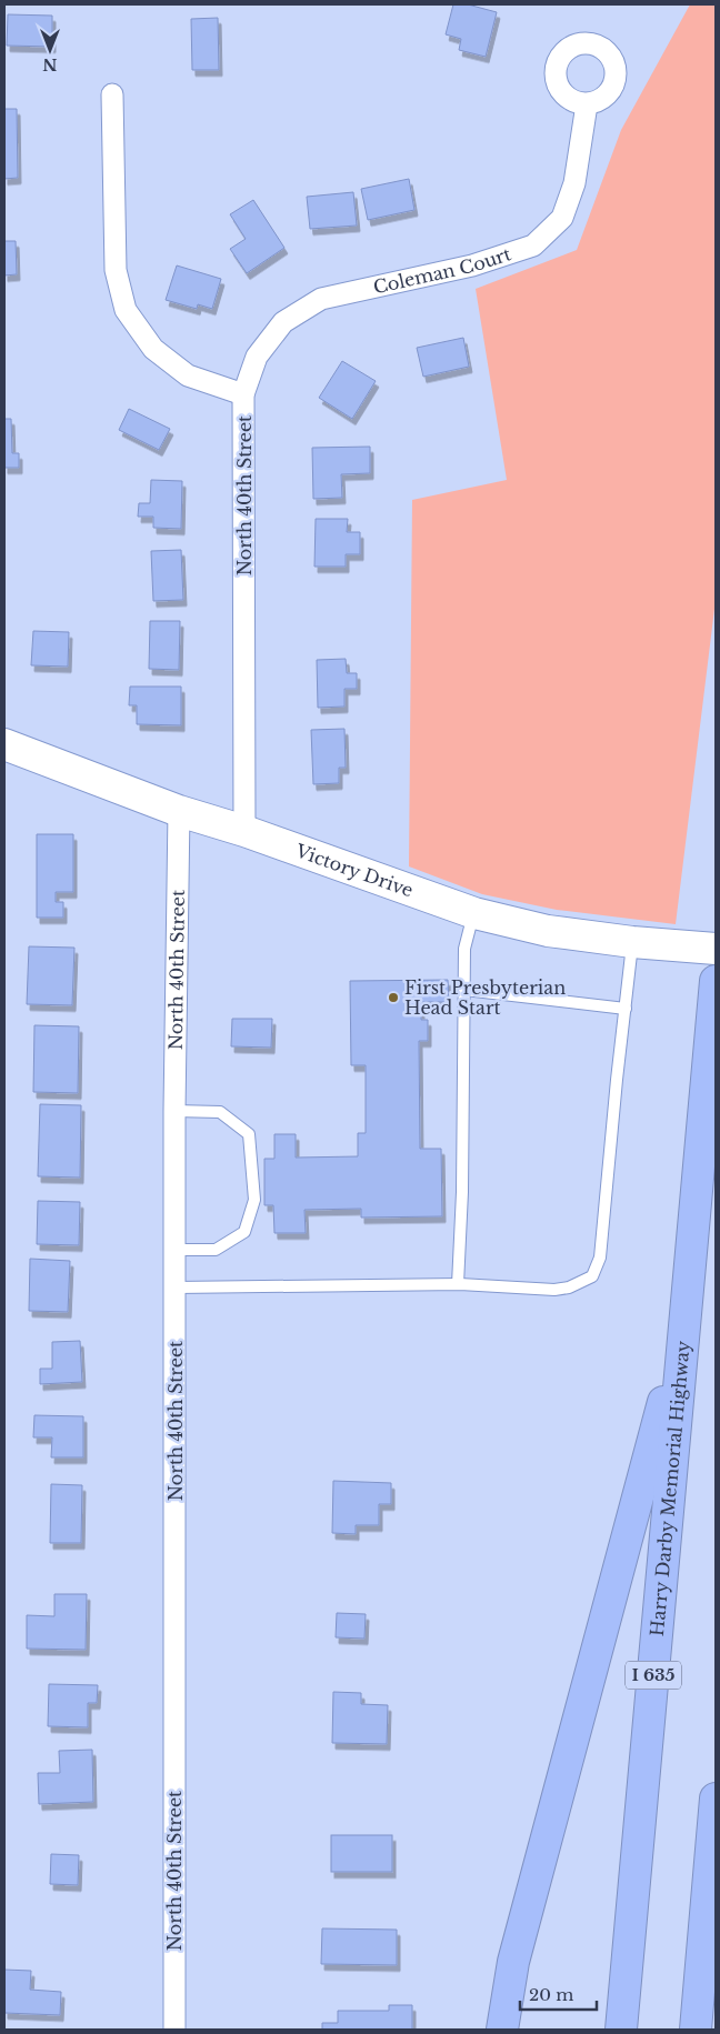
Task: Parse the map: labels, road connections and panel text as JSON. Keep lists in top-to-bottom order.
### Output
{
  "streets": {
    "highway": ["Harry Darby Memorial Highway", "I 635"],
    "main road": ["Victory Drive"],
    "street": ["Coleman Court", "North 40th Street"]
  },
  "crossings": [
    ["Coleman Court", "North 40th Street"],
    ["North 40th Street", "Victory Drive"]
  ],
  "places": ["First Presbyterian Head Start"],
  "scale_bar": "20 m",
  "north": "bottom"
}
